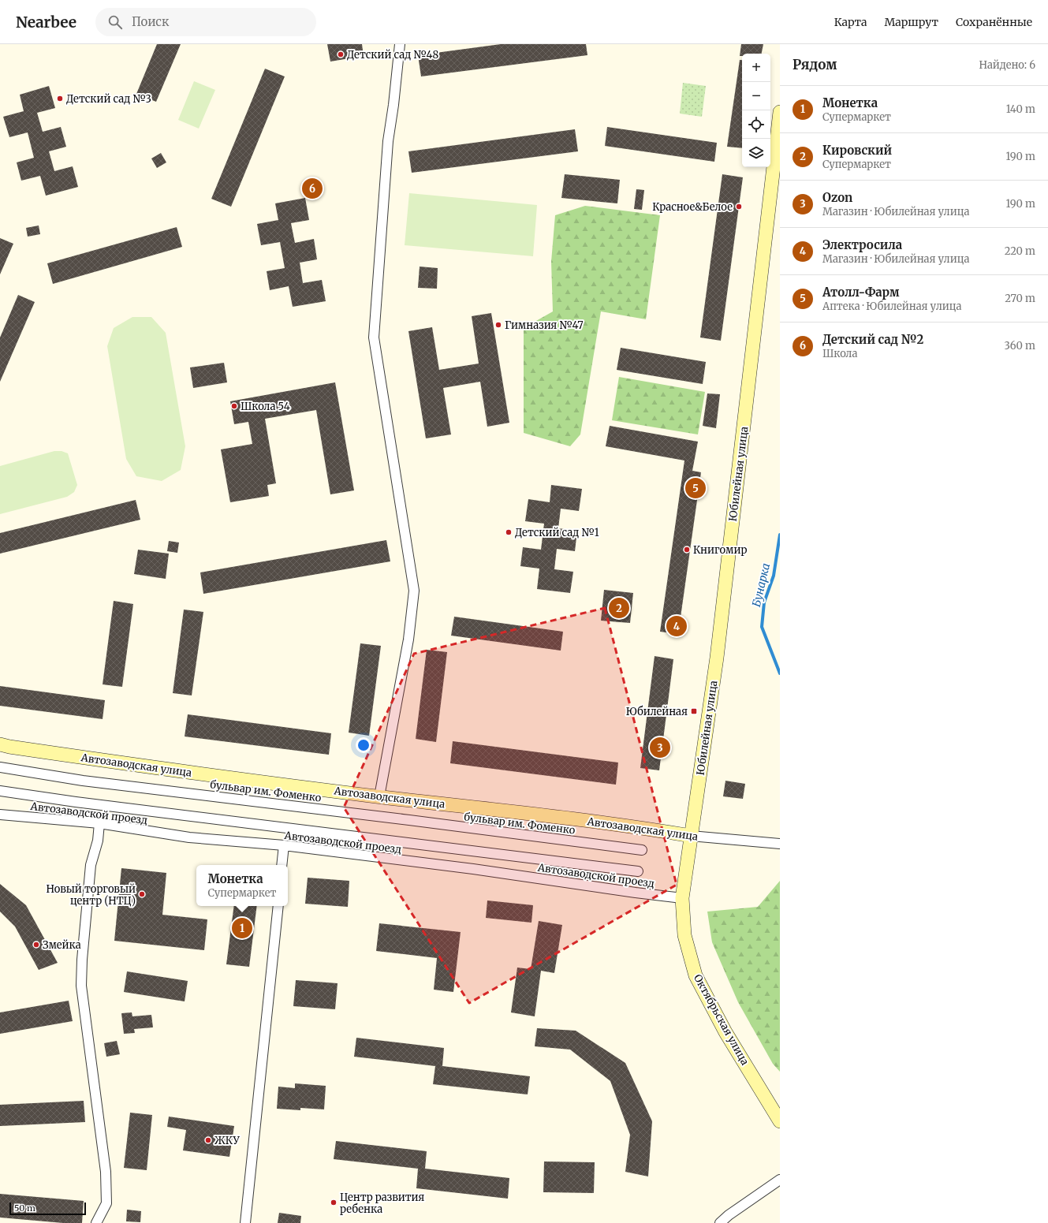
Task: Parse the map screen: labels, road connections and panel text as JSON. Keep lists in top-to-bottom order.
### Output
{
  "streets": {
    "street": [
      "Юбилейная улица",
      "Автозаводская улица",
      "бульвар им. Фоменко",
      "Автозаводской проезд",
      "Октябрьская улица"
    ]
  },
  "crossings": [
    ["Юбилейная улица", "Автозаводская улица"],
    ["Юбилейная улица", "Октябрьская улица"],
    ["Автозаводская улица", "Октябрьская улица"],
    ["Автозаводской проезд", "Октябрьская улица"]
  ],
  "water": ["Бунарка"],
  "places": {
    "other": [
      "Детский сад №48",
      "Детский сад №3",
      "Красное&Белое",
      "Гимназия №47",
      "Школа 54",
      "Детский сад №1",
      "Книгомир",
      "Новый торговый центр (НТЦ)",
      "Змейка",
      "ЖКУ",
      "Центр развития ребенка"
    ],
    "transit": ["Юбилейная"]
  },
  "scale_bar": "50 m",
  "page": {
    "header": "Nearbee",
    "search": "Поиск",
    "nav": ["Карта", "Маршрут", "Сохранённые"],
    "heading": ["Рядом", "Найдено: 6"],
    "map_buttons": ["+", "−"],
    "list": [
      {
        "mark": "1",
        "name": "Монетка",
        "note": "Супермаркет",
        "value": "140 m"
      },
      {
        "mark": "2",
        "name": "Кировский",
        "note": "Супермаркет",
        "value": "190 m"
      },
      {
        "mark": "3",
        "name": "Ozon",
        "note": "Магазин · Юбилейная улица",
        "value": "190 m"
      },
      {
        "mark": "4",
        "name": "Электросила",
        "note": "Магазин · Юбилейная улица",
        "value": "220 m"
      },
      {
        "mark": "5",
        "name": "Атолл-Фарм",
        "note": "Аптека · Юбилейная улица",
        "value": "270 m"
      },
      {
        "mark": "6",
        "name": "Детский сад №2",
        "note": "Школа",
        "value": "360 m"
      }
    ],
    "pins": [
      "6",
      "5",
      "2",
      "4",
      "3",
      "1"
    ],
    "popup": ["Монетка", "Супермаркет"],
    "scale": "50 m"
  }
}
